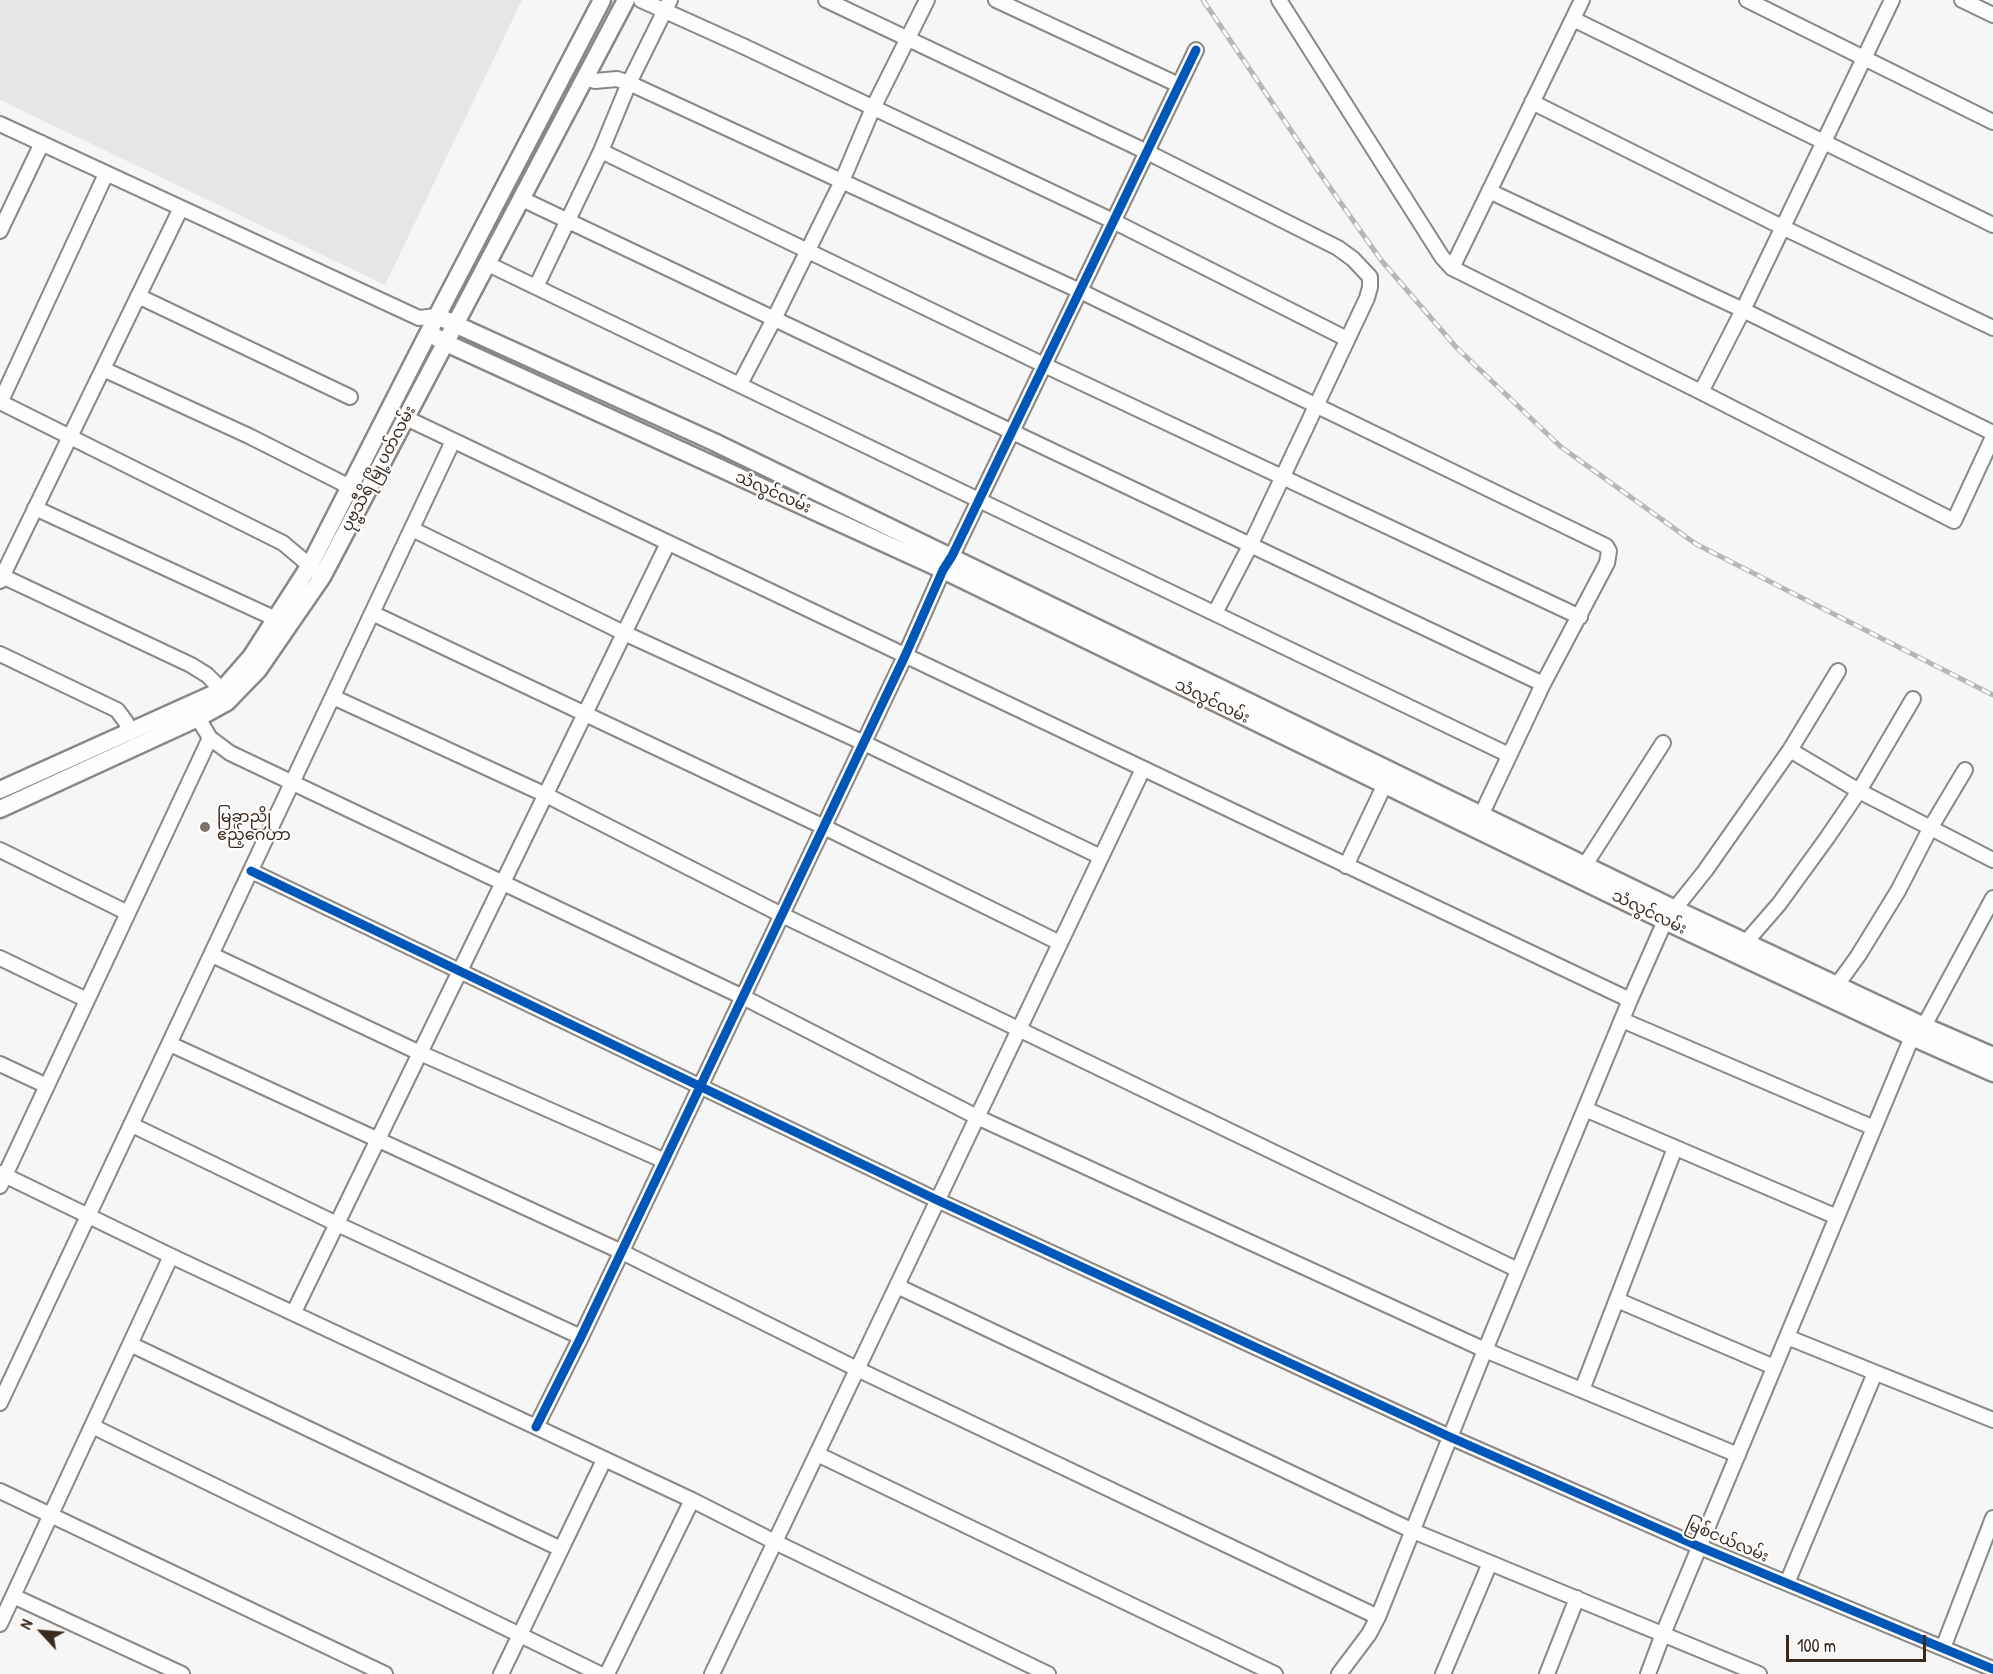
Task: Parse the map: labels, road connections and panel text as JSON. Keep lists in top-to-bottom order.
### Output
{
  "streets": {
    "main road": ["ပုဗ္ဗသီရိ မြို့ပတ်လမ်း", "သံလွင်လမ်း"],
    "street": ["မြစ်ငယ်လမ်း"]
  },
  "crossings": [
    ["ပုဗ္ဗသီရိ မြို့ပတ်လမ်း", "သံလွင်လမ်း"]
  ],
  "places": ["မြခွာညို ဧည့်ဂေဟာ"],
  "scale_bar": "100 m",
  "north": "top left"
}
